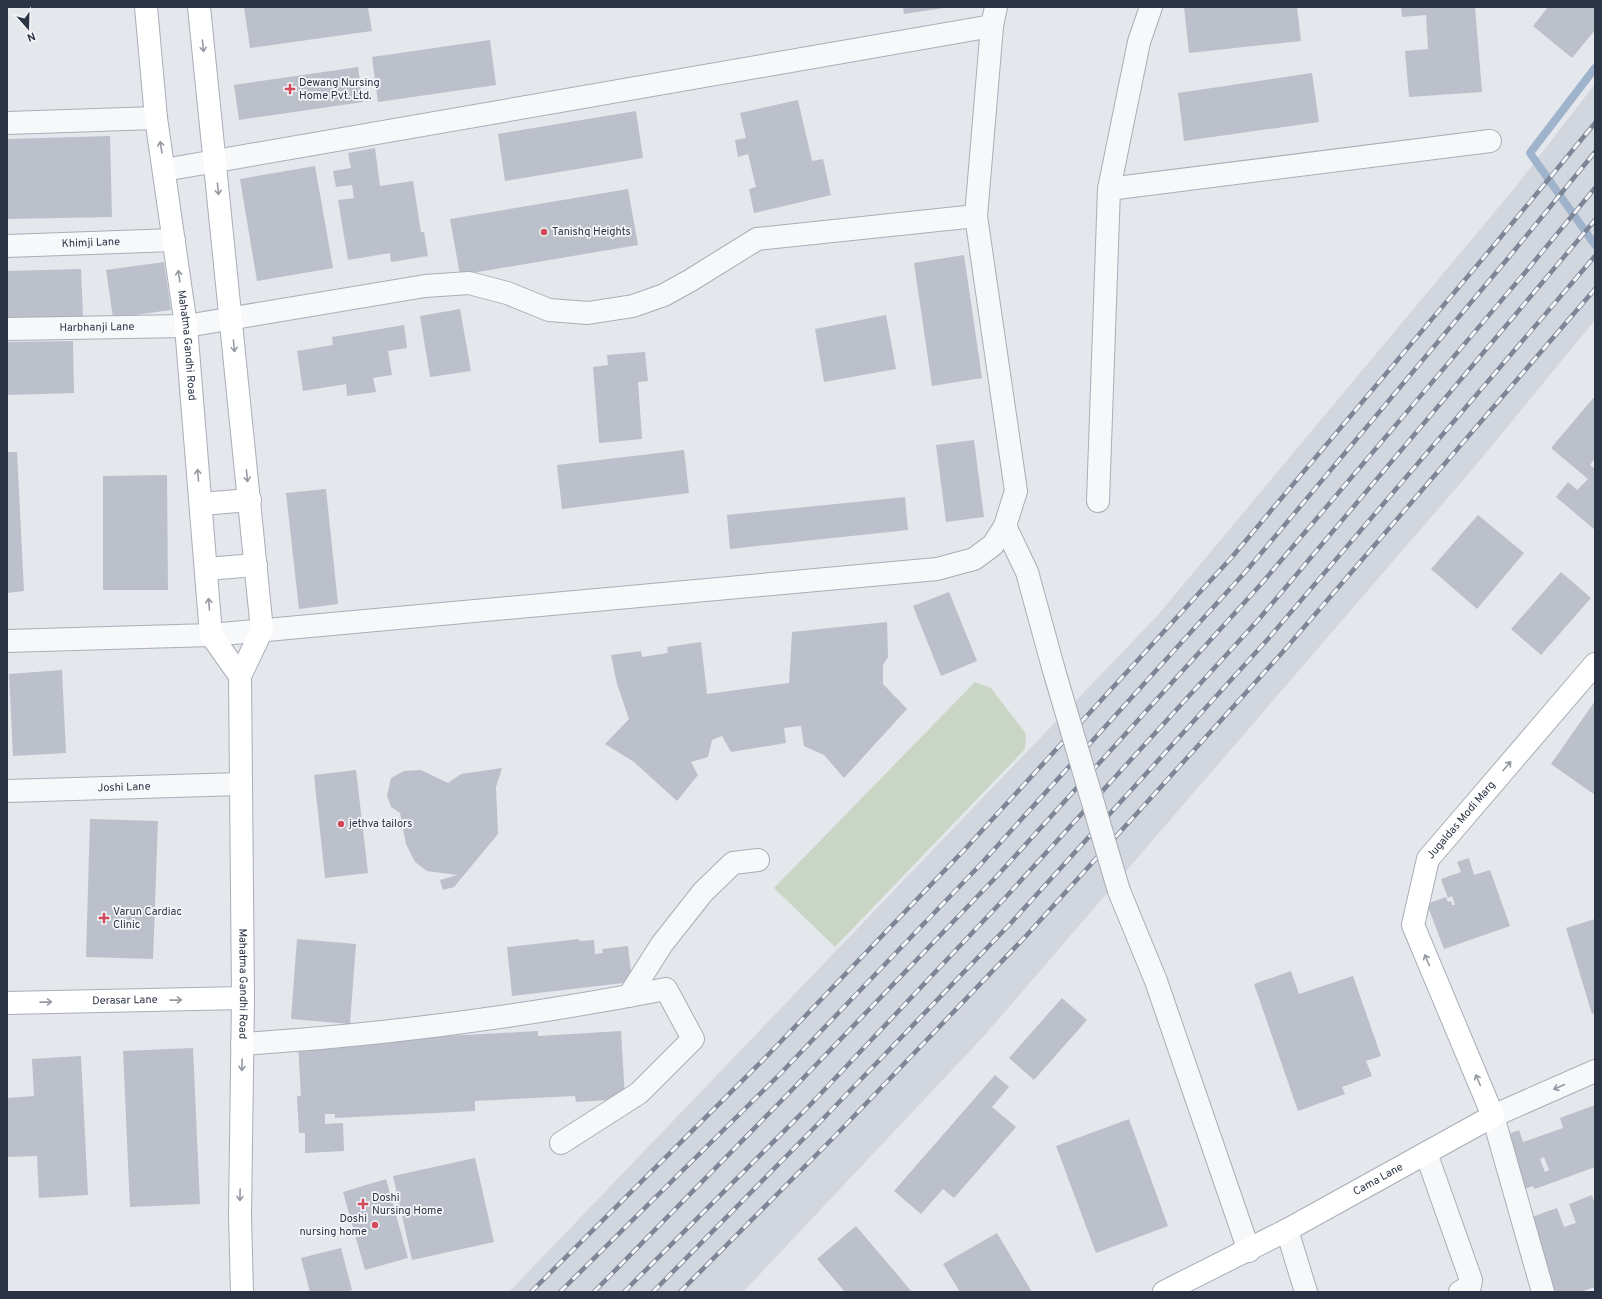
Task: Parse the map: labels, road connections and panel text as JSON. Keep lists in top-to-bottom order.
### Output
{
  "streets": {
    "street": [
      "Khimji Lane",
      "Harbhanji Lane",
      "Mahatma Gandhi Road",
      "Joshi Lane",
      "Jugaldas Modi Marg",
      "Derasar Lane",
      "Cama Lane"
    ]
  },
  "crossings": [
    ["Khimji Lane", "Mahatma Gandhi Road"],
    ["Harbhanji Lane", "Mahatma Gandhi Road"],
    ["Mahatma Gandhi Road", "Joshi Lane"],
    ["Mahatma Gandhi Road", "Derasar Lane"],
    ["Jugaldas Modi Marg", "Cama Lane"]
  ],
  "one_way": ["Jugaldas Modi Marg", "Derasar Lane"],
  "places": {
    "health": ["Dewang Nursing Home Pvt. Ltd.", "Varun Cardiac Clinic", "Doshi Nursing Home"],
    "other": ["Tanishq Heights", "jethva tailors", "Doshi nursing home"]
  },
  "north": "bottom"
}
